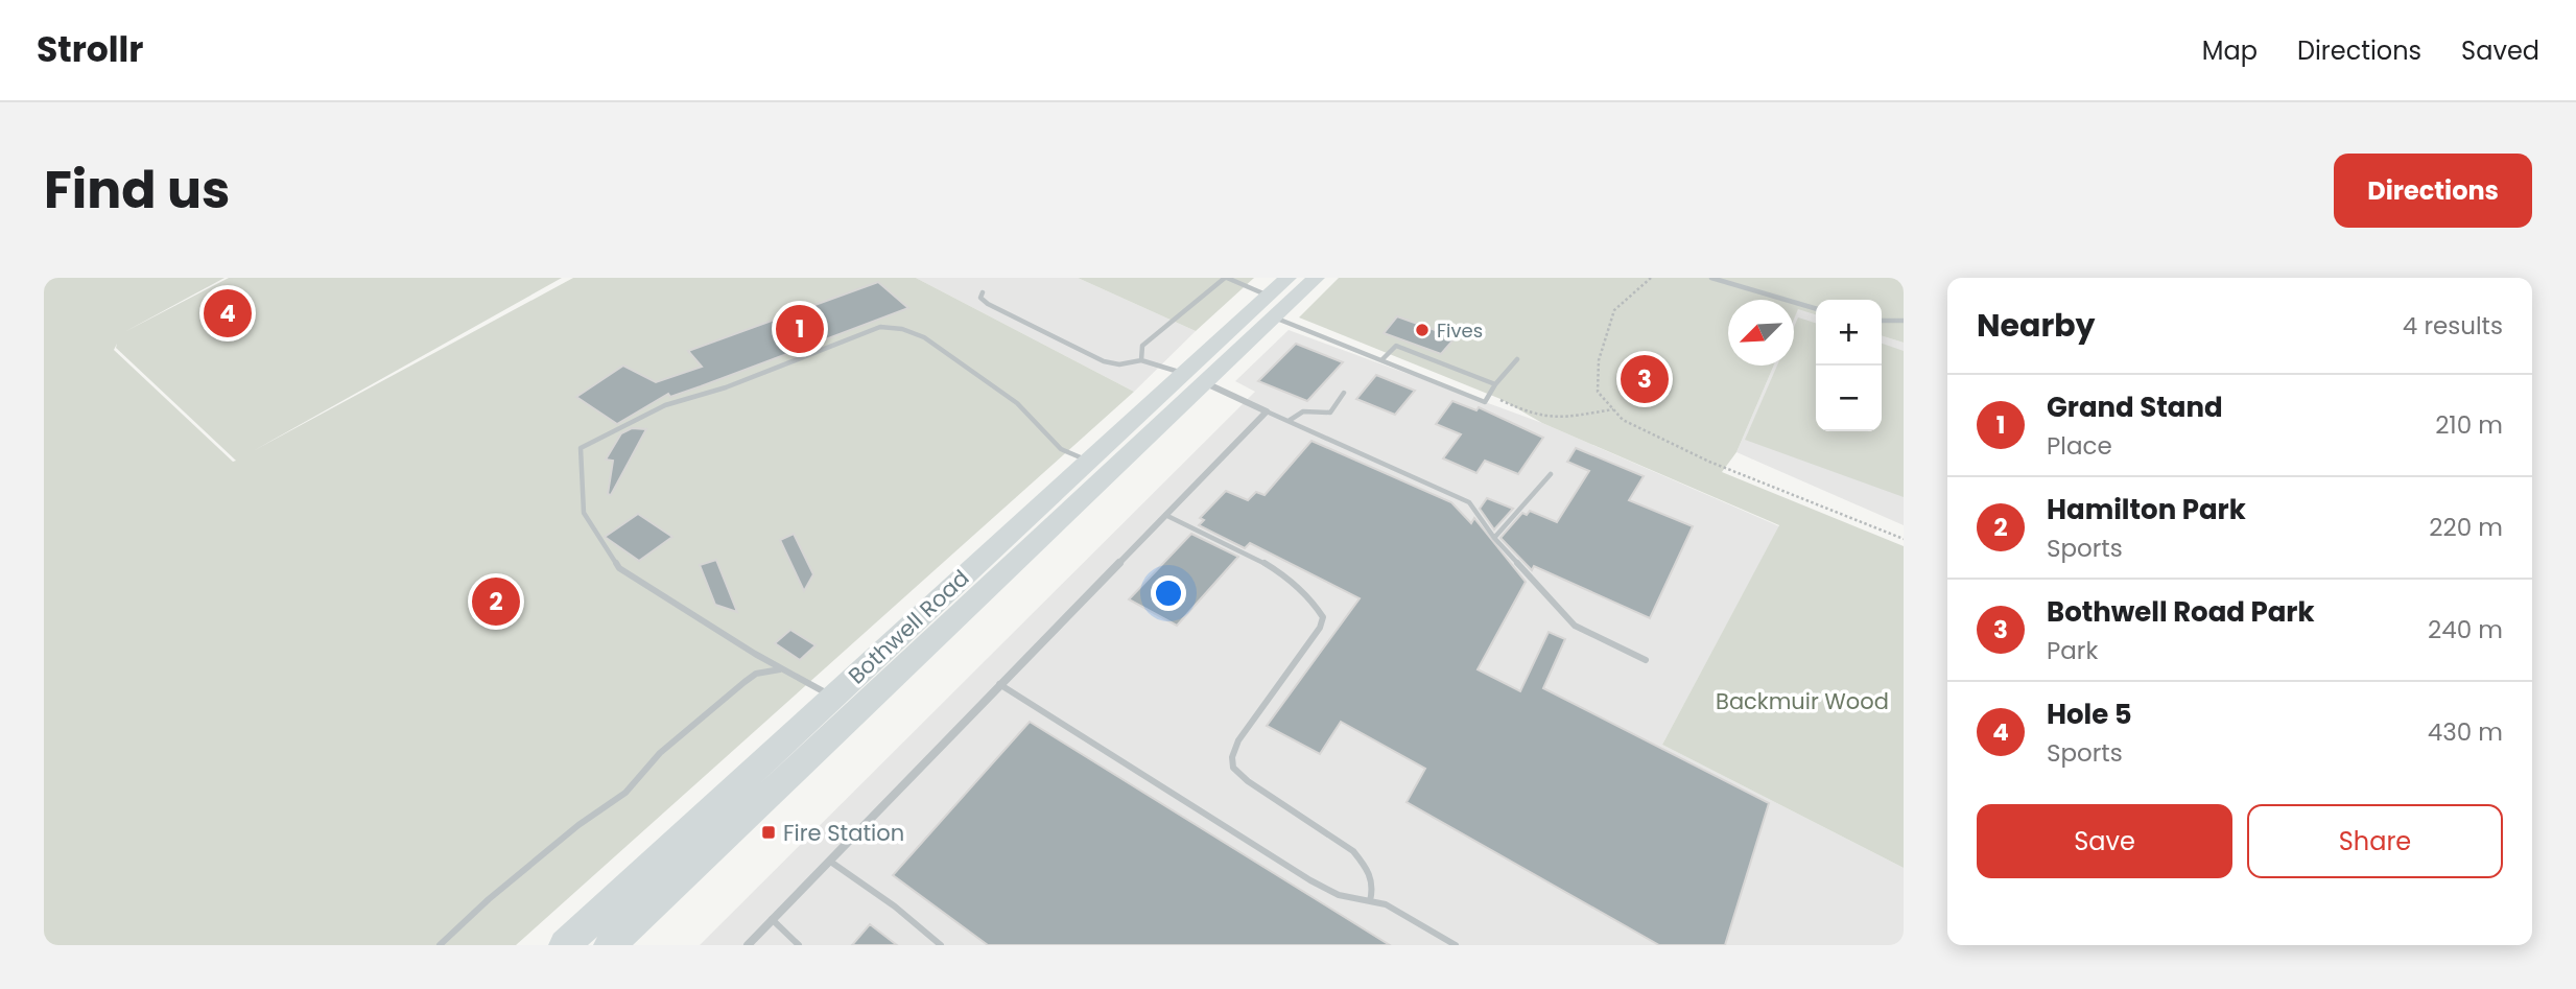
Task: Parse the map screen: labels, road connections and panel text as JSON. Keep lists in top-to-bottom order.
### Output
{
  "streets": {
    "main road": ["Bothwell Road"]
  },
  "parks": ["Backmuir Wood"],
  "places": {
    "other": ["Fives"],
    "transit": ["Fire Station"]
  },
  "north": "bottom left",
  "page": {
    "header": "Strollr",
    "nav": ["Map", "Directions", "Saved"],
    "title": "Find us",
    "buttons": [
      "Directions",
      ["Save", "Share"]
    ],
    "heading": ["Nearby", "4 results"],
    "pins": [
      "4",
      "1",
      "3",
      "2"
    ],
    "map_buttons": ["+", "−"],
    "list": [
      {
        "mark": "1",
        "name": "Grand Stand",
        "note": "Place",
        "value": "210 m"
      },
      {
        "mark": "2",
        "name": "Hamilton Park",
        "note": "Sports",
        "value": "220 m"
      },
      {
        "mark": "3",
        "name": "Bothwell Road Park",
        "note": "Park",
        "value": "240 m"
      },
      {
        "mark": "4",
        "name": "Hole 5",
        "note": "Sports",
        "value": "430 m"
      }
    ]
  }
}
